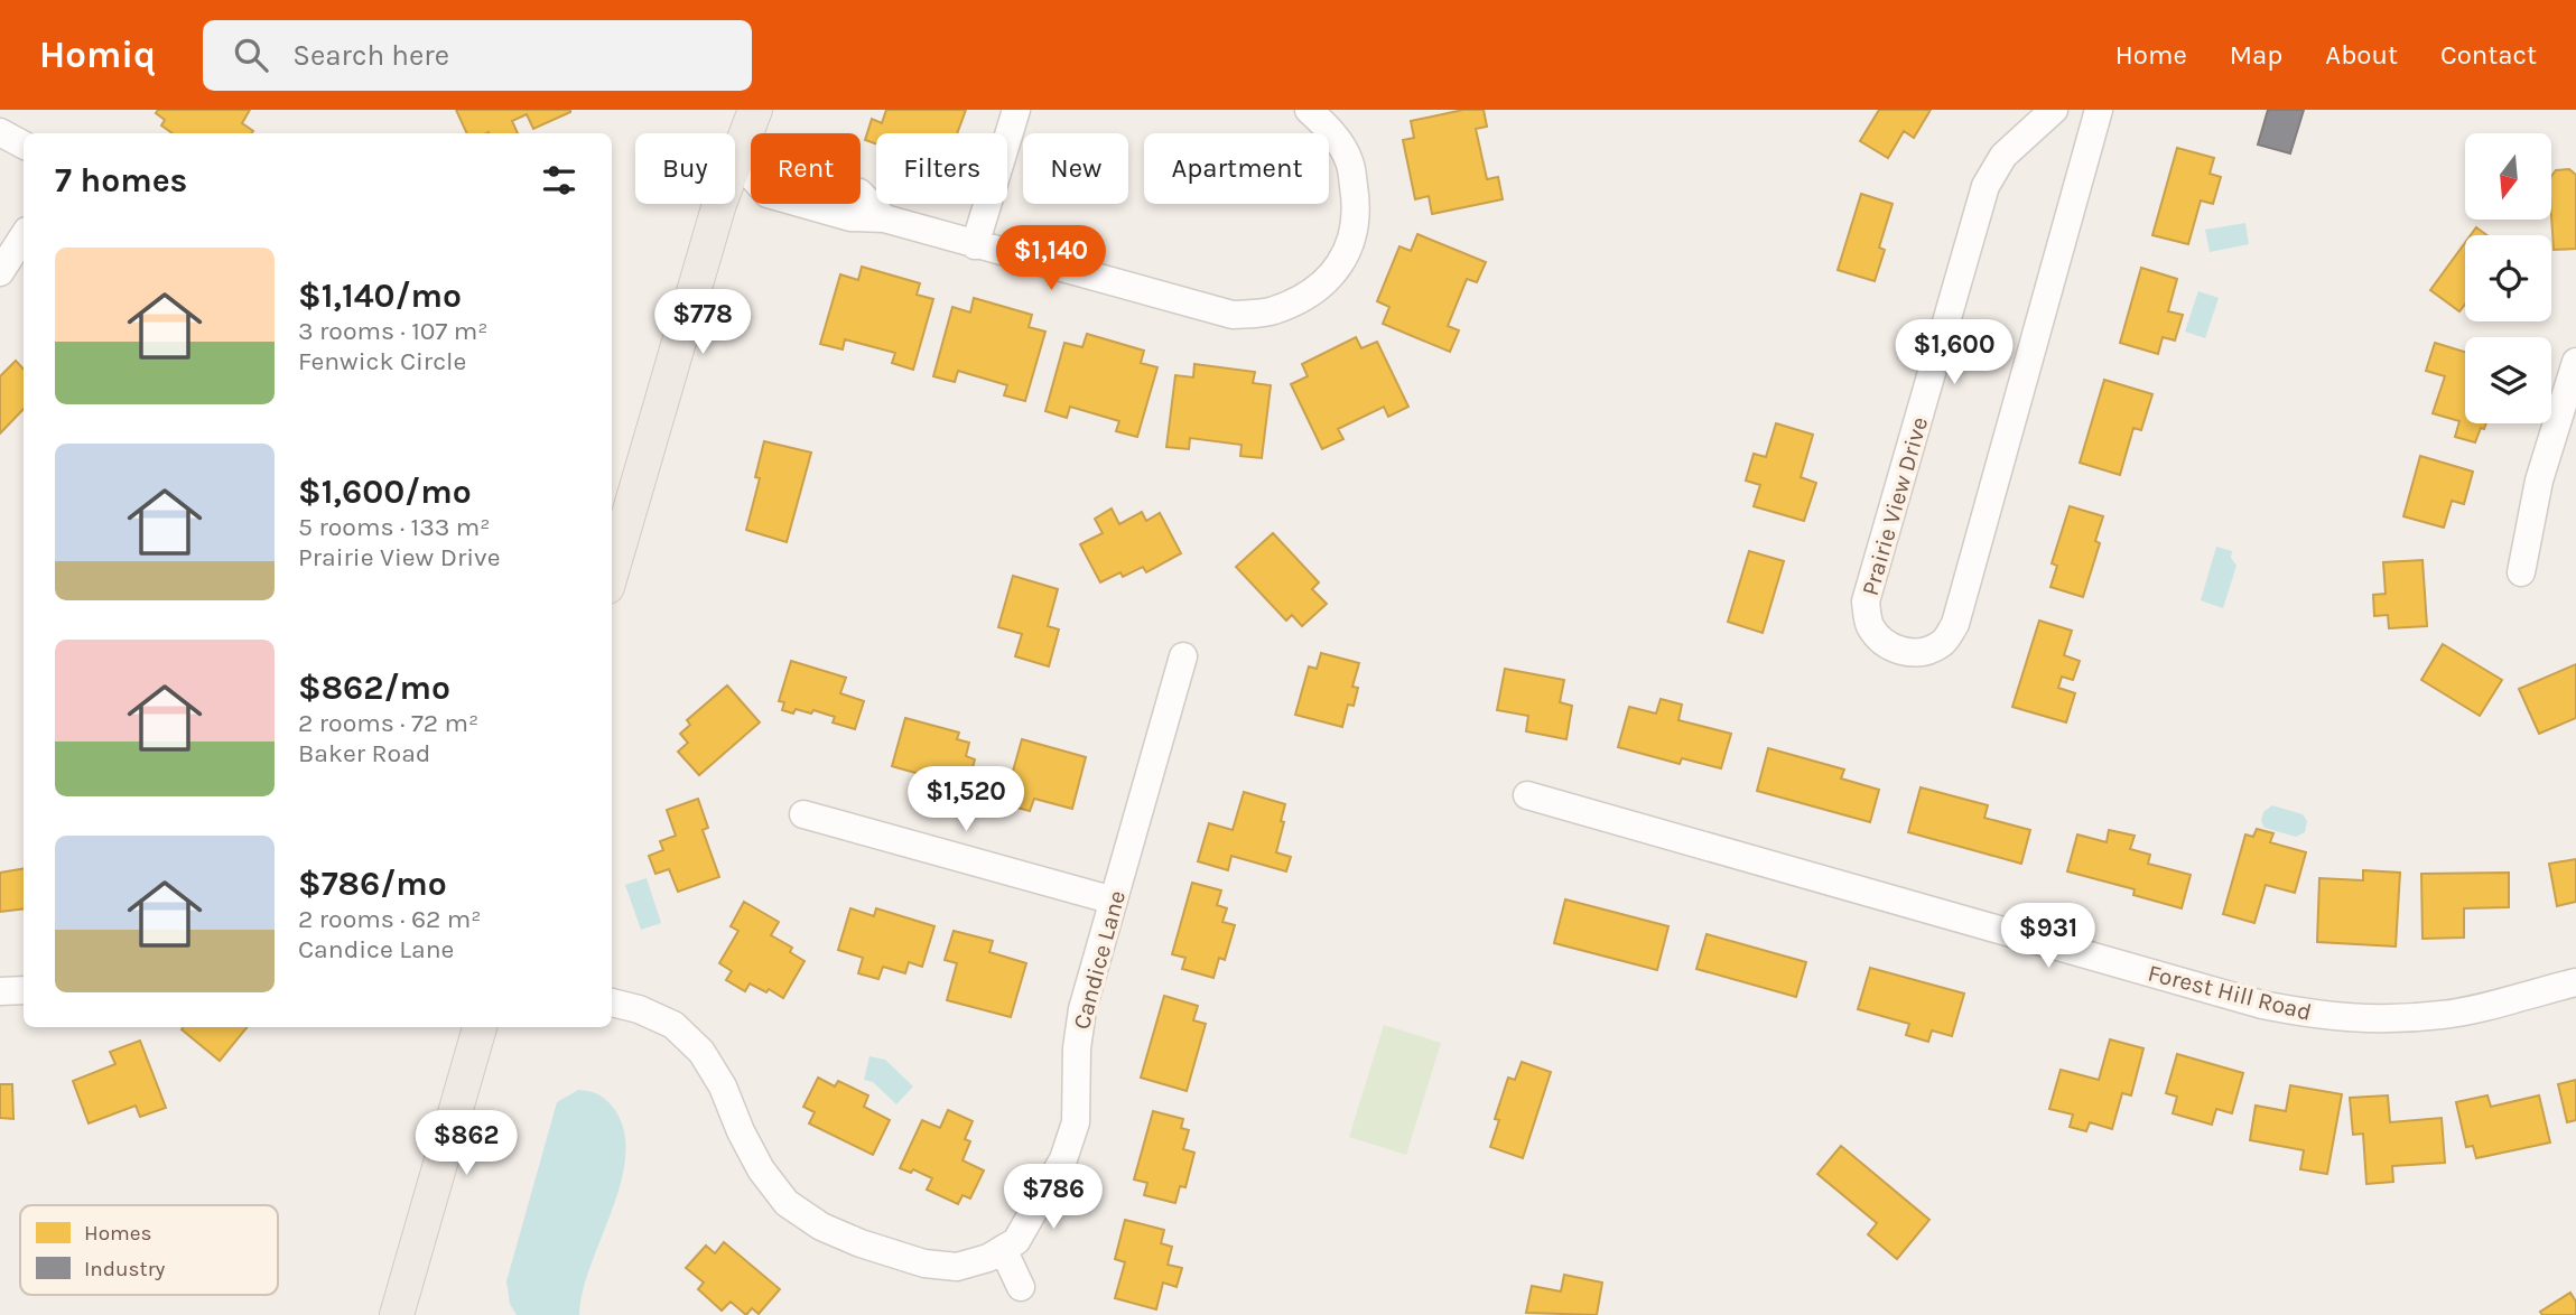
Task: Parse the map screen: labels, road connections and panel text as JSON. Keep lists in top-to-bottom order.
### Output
{
  "streets": {
    "street": ["Prairie View Drive", "Candice Lane", "Forest Hill Road"]
  },
  "legend": ["Homes", "Industry"],
  "north": "bottom",
  "page": {
    "header": "Homiq",
    "search": "Search here",
    "nav": [
      "Home",
      "Map",
      "About",
      "Contact"
    ],
    "chip": [
      "Buy",
      "Rent",
      "Filters",
      "New",
      "Apartment"
    ],
    "heading": "7 homes",
    "price": [
      "$1,140",
      "$778",
      "$1,600",
      "$1,520",
      "$931",
      "$862",
      "$786"
    ],
    "list": [
      {
        "name": "$1,140/mo",
        "note": "3 rooms · 107 m² · Fenwick Circle"
      },
      {
        "name": "$1,600/mo",
        "note": "5 rooms · 133 m² · Prairie View Drive"
      },
      {
        "name": "$862/mo",
        "note": "2 rooms · 72 m² · Baker Road"
      },
      {
        "name": "$786/mo",
        "note": "2 rooms · 62 m² · Candice Lane"
      }
    ]
  }
}
